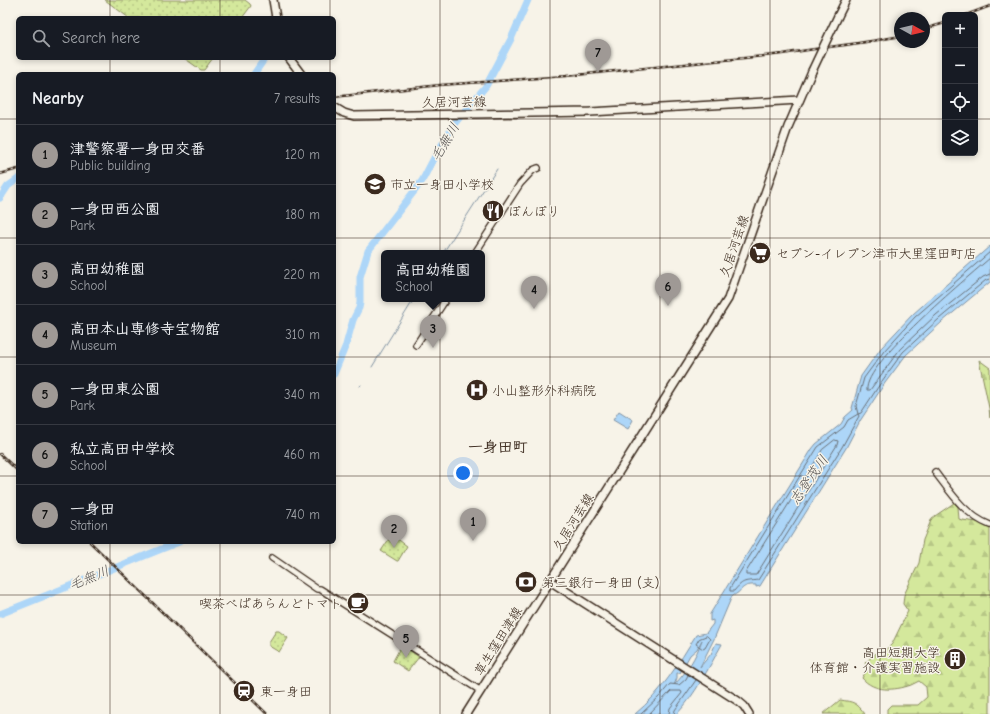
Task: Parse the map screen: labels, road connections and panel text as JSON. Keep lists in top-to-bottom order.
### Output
{
  "streets": {
    "main road": ["久居河芸線", "草生窪田津線"]
  },
  "crossings": [
    ["久居河芸線", "草生窪田津線"]
  ],
  "districts": ["一身田町"],
  "water": ["毛無川", "志登茂川"],
  "places": {
    "school or university": ["市立一身田小学校"],
    "restaurant": ["ぼんぼり"],
    "supermarket": ["セブン-イレブン津市大里窪田町店"],
    "hospital": ["小山整形外科病院"],
    "bank": ["第三銀行一身田 (支)"],
    "cafe": ["喫茶べぱあらんどトマト"],
    "building": ["高田短期大学 体育館・介護実習施設"],
    "station": ["東一身田"]
  },
  "north": "right",
  "page": {
    "map_buttons": ["+", "−"],
    "search": "Search here",
    "pins": [
      "7",
      "6",
      "4",
      "3",
      "1",
      "2",
      "5"
    ],
    "heading": ["Nearby", "7 results"],
    "list": [
      {
        "mark": "1",
        "name": "津警察署一身田交番",
        "note": "Public building",
        "value": "120 m"
      },
      {
        "mark": "2",
        "name": "一身田西公園",
        "note": "Park",
        "value": "180 m"
      },
      {
        "mark": "3",
        "name": "高田幼稚園",
        "note": "School",
        "value": "220 m"
      },
      {
        "mark": "4",
        "name": "高田本山専修寺宝物館",
        "note": "Museum",
        "value": "310 m"
      },
      {
        "mark": "5",
        "name": "一身田東公園",
        "note": "Park",
        "value": "340 m"
      },
      {
        "mark": "6",
        "name": "私立高田中学校",
        "note": "School",
        "value": "460 m"
      },
      {
        "mark": "7",
        "name": "一身田",
        "note": "Station",
        "value": "740 m"
      }
    ],
    "popup": ["高田幼稚園", "School"]
  }
}
